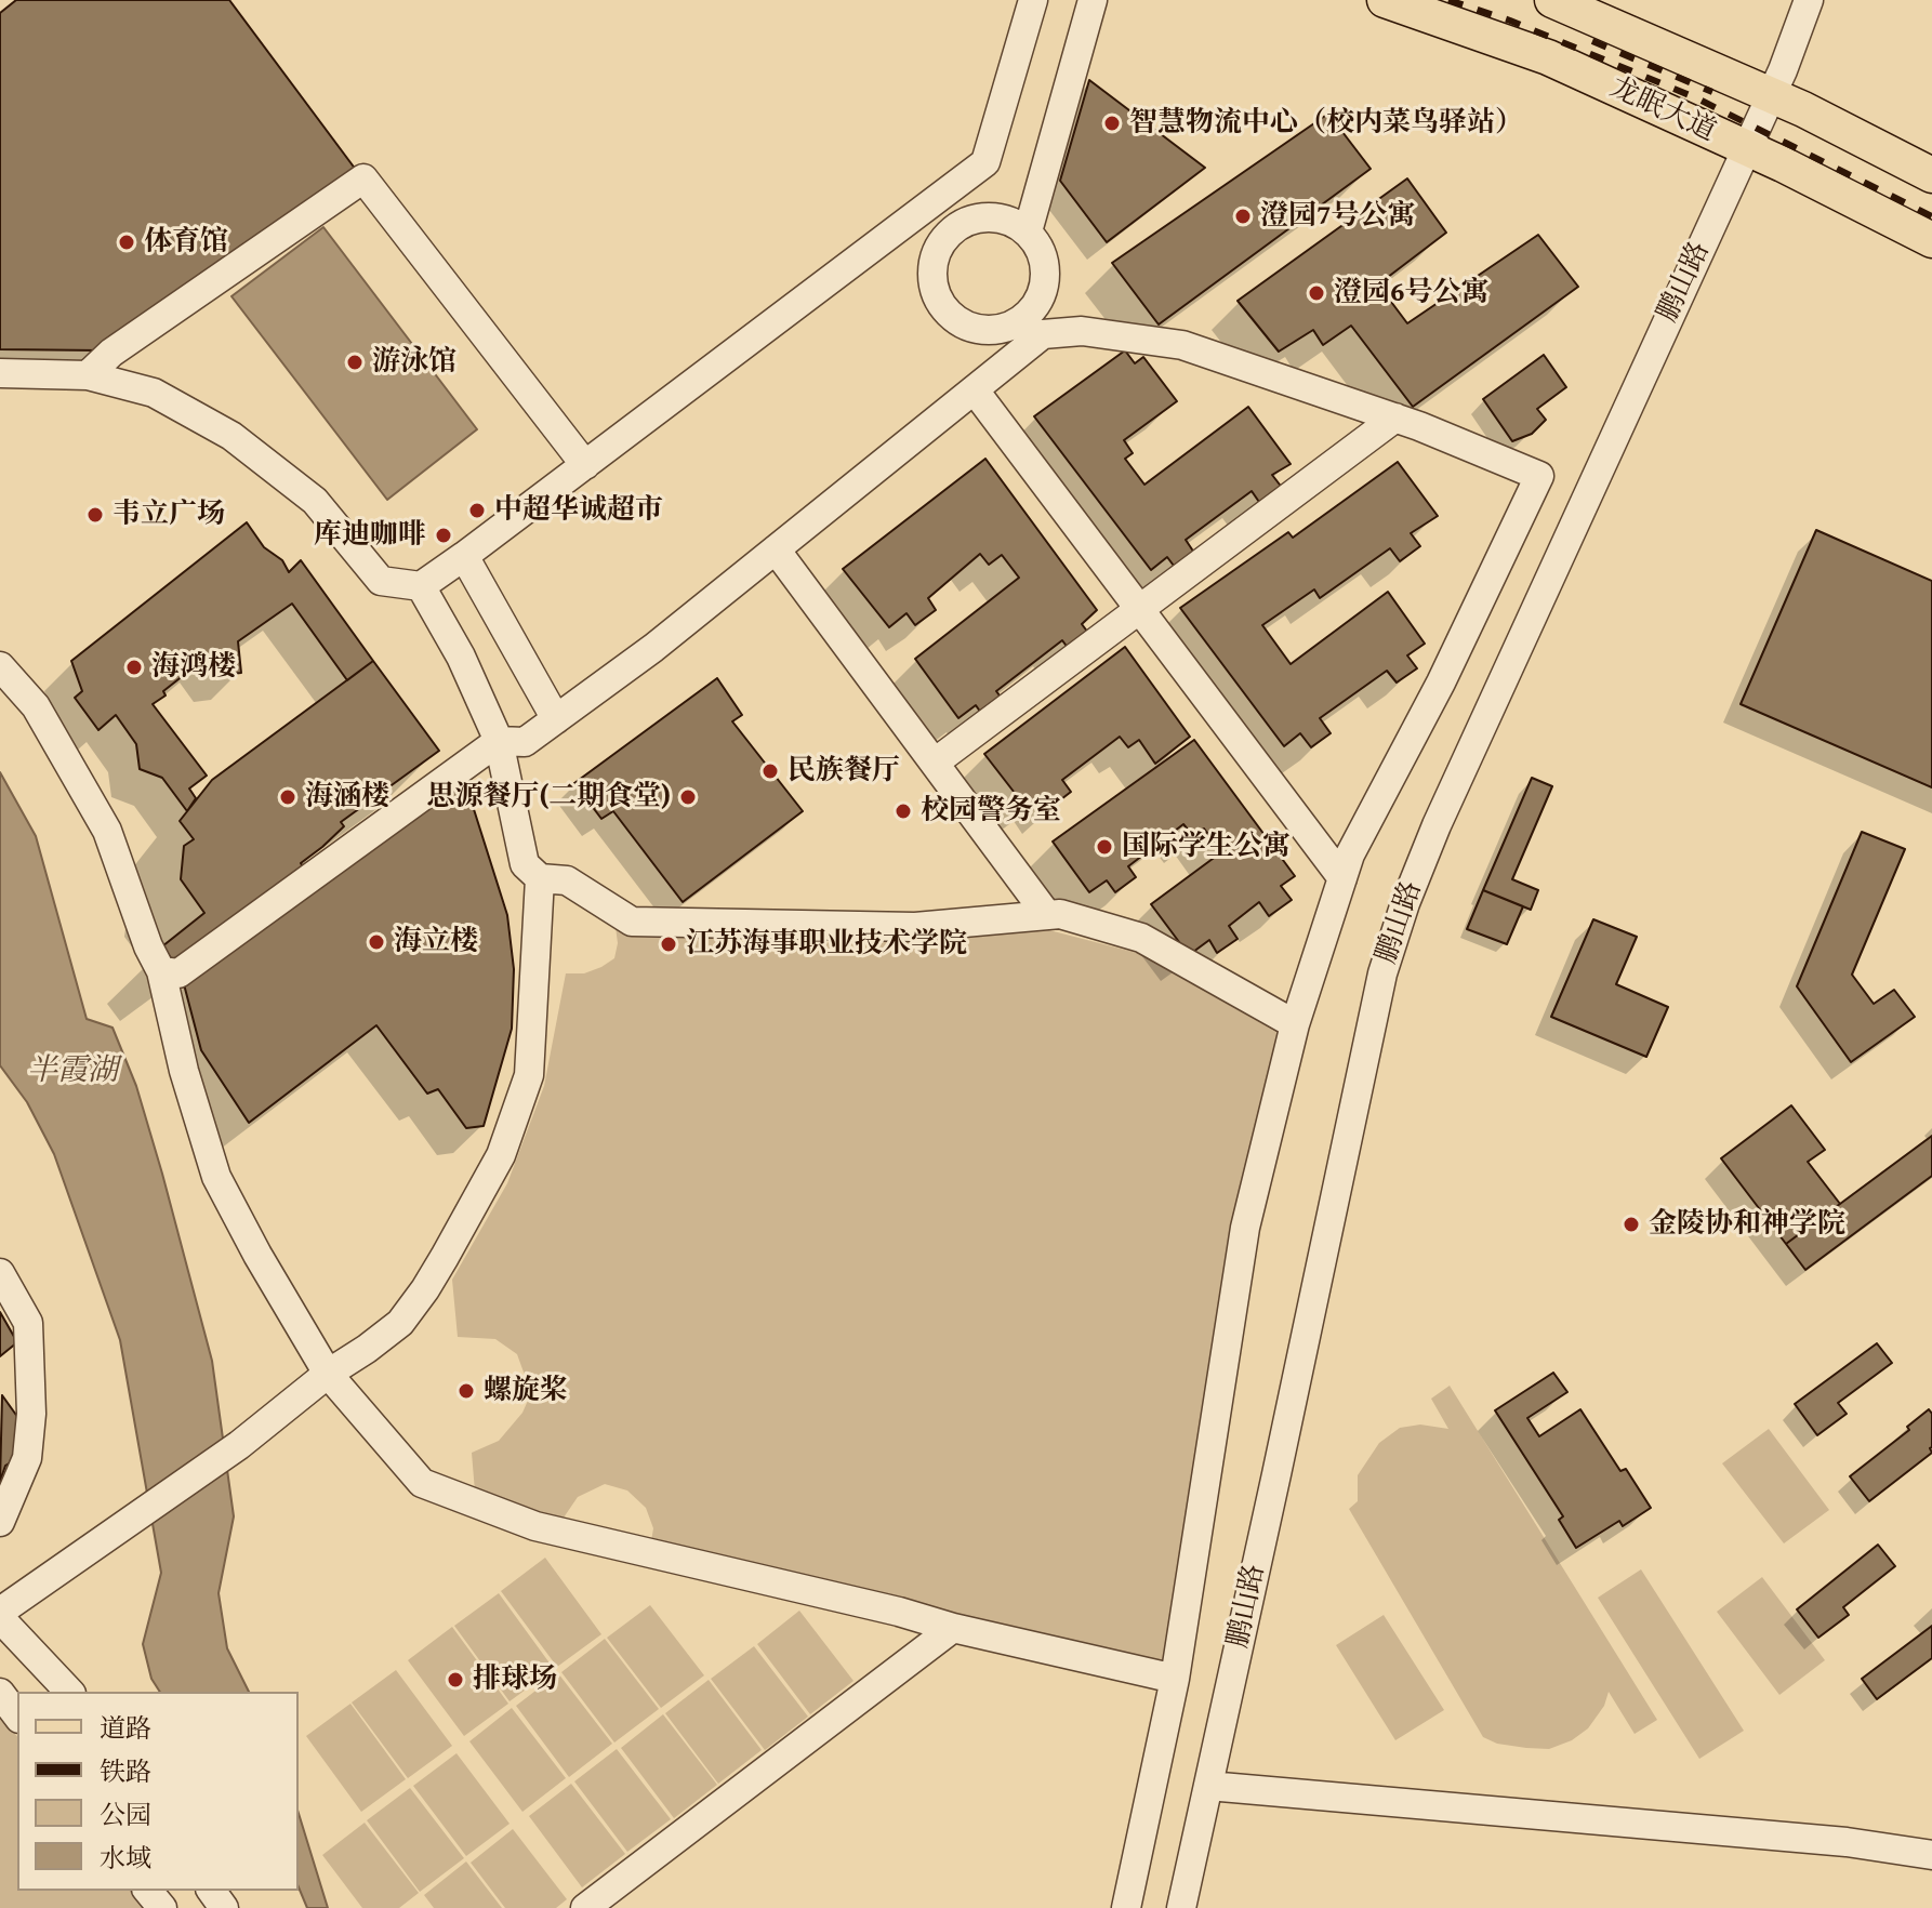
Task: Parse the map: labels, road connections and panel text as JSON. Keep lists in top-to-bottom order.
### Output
{
  "streets": {
    "main road": ["龙眠大道"],
    "street": ["鹏山路"]
  },
  "crossings": [
    ["龙眠大道", "鹏山路"]
  ],
  "water": ["半霞湖"],
  "places": [
    "智慧物流中心（校内菜鸟驿站）",
    "澄园7号公寓",
    "体育馆",
    "澄园6号公寓",
    "游泳馆",
    "中超华诚超市",
    "韦立广场",
    "库迪咖啡",
    "海鸿楼",
    "民族餐厅",
    "海涵楼",
    "思源餐厅(二期食堂)",
    "校园警务室",
    "国际学生公寓",
    "海立楼",
    "江苏海事职业技术学院",
    "金陵协和神学院",
    "螺旋桨",
    "排球场"
  ],
  "legend": [
    "道路",
    "铁路",
    "公园",
    "水域"
  ]
}
